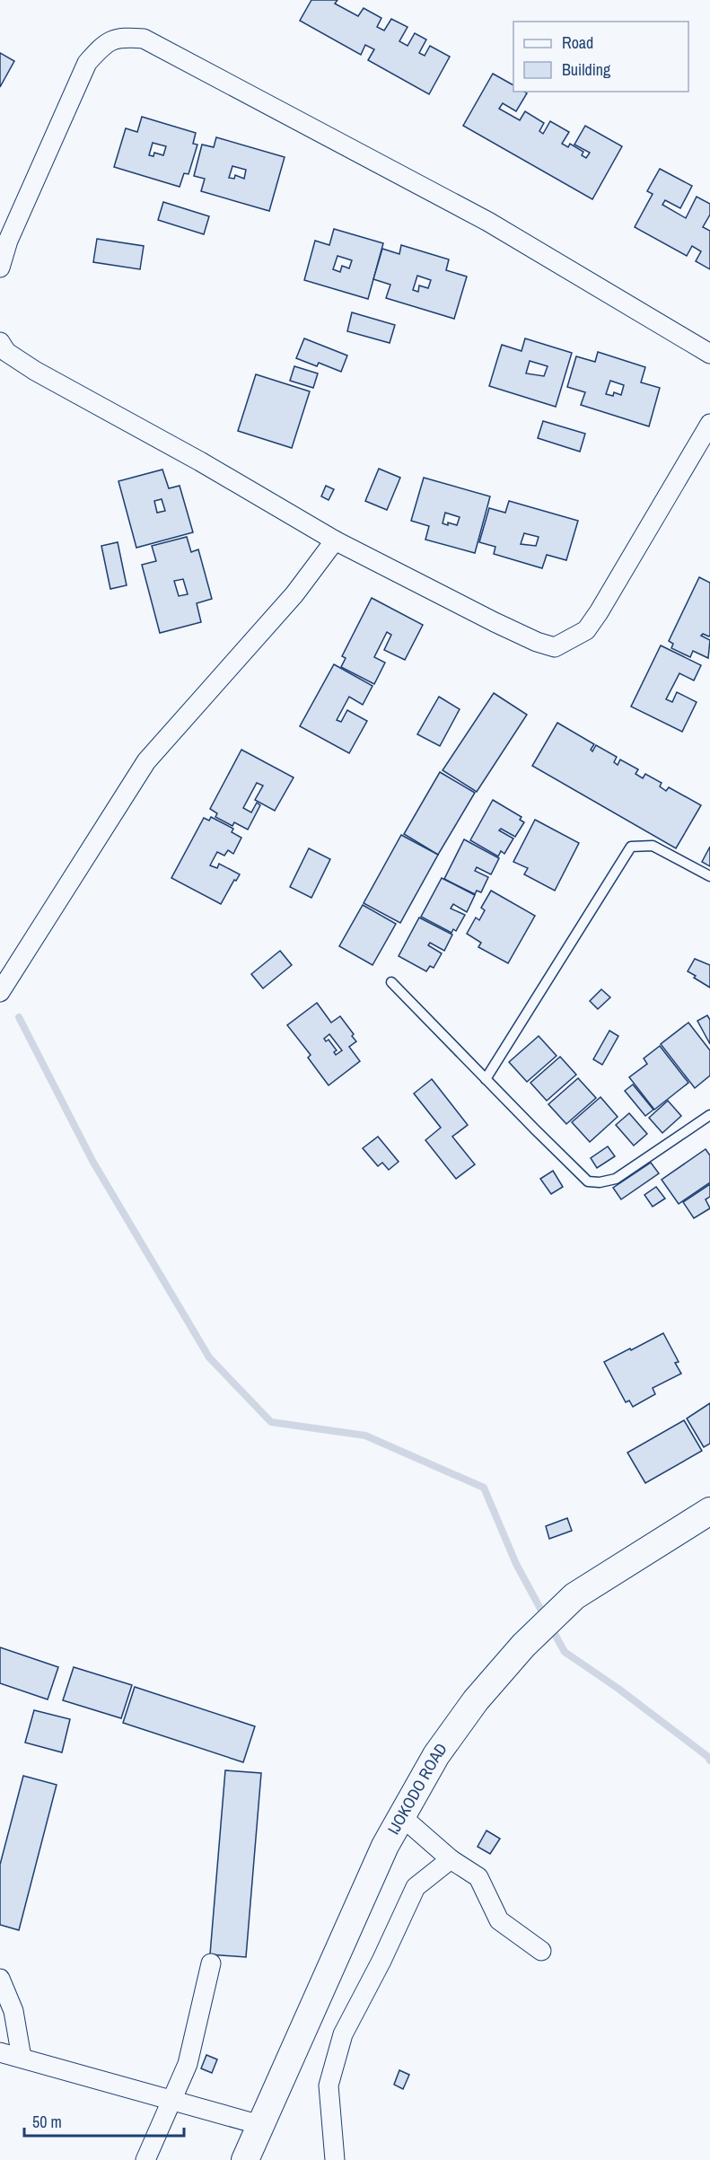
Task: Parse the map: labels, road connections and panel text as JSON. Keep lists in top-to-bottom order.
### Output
{
  "streets": {
    "main road": ["IJOKODO ROAD"]
  },
  "legend": ["Road", "Building"],
  "scale_bar": "50 m"
}
